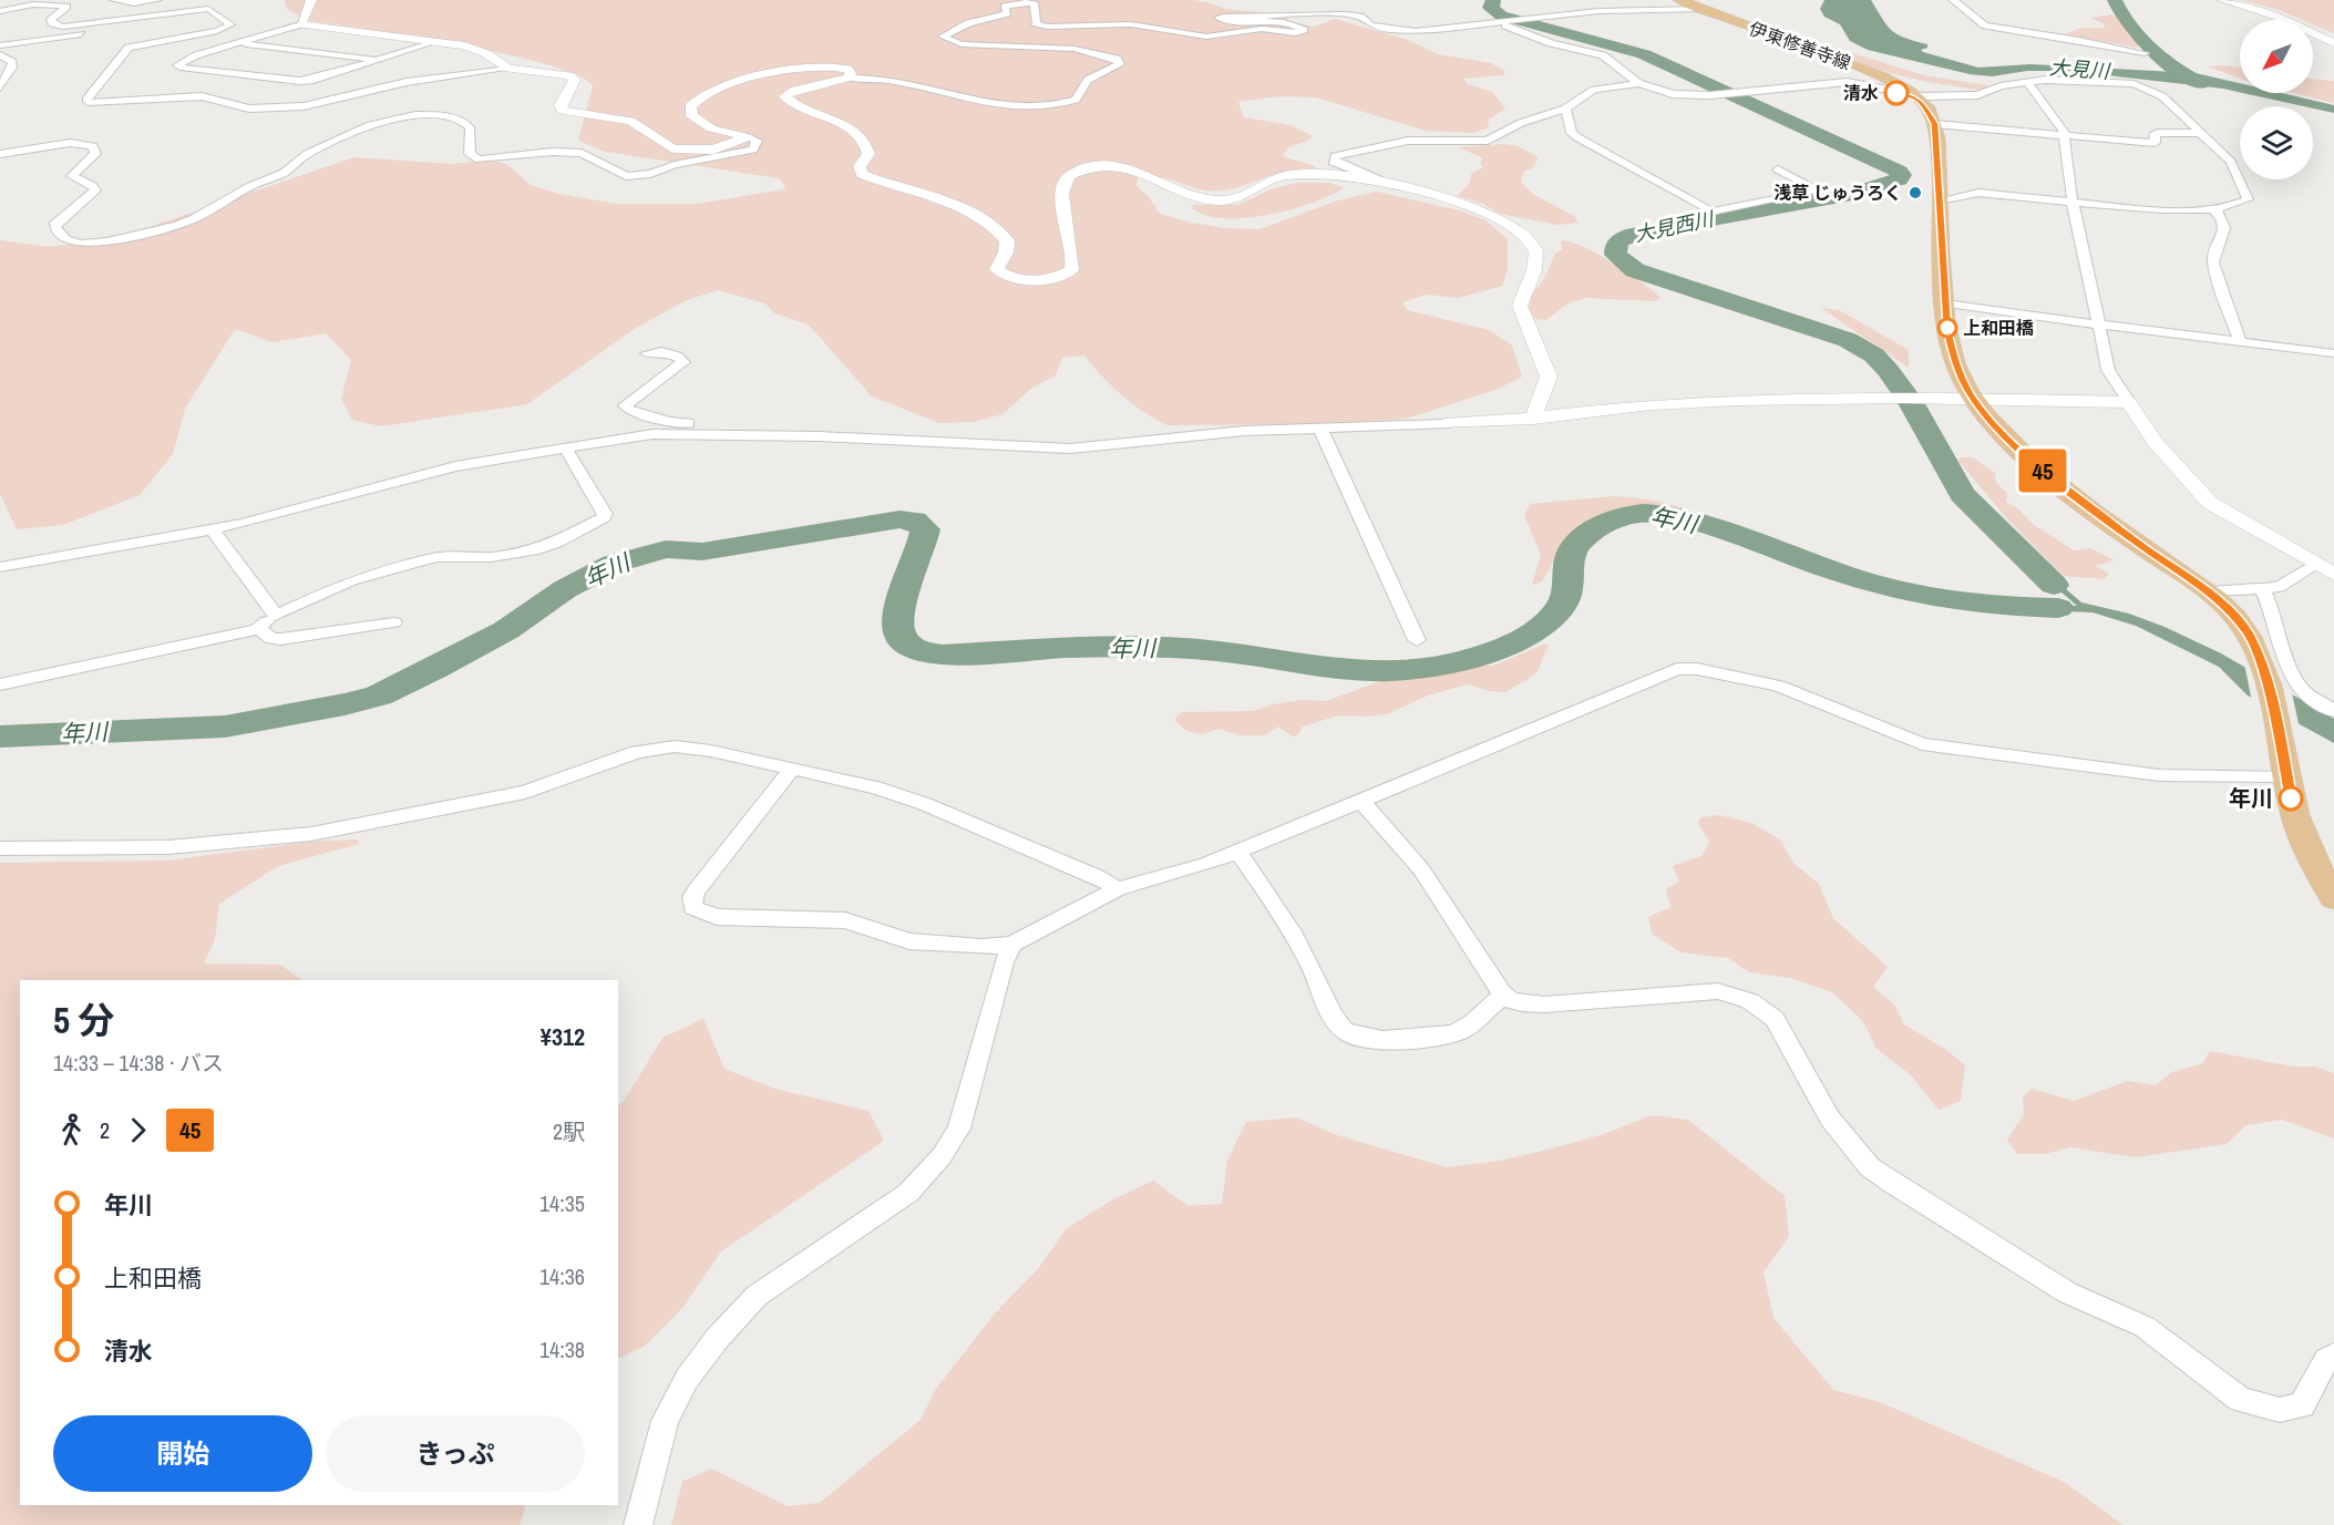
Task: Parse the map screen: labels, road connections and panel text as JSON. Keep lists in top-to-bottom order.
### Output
{
  "streets": {
    "main road": ["伊東修善寺線"]
  },
  "water": ["大見川", "大見西川", "年川"],
  "places": [
    "清水",
    "浅草 じゅうろく",
    "上和田橋",
    "年川"
  ],
  "lines": ["bus line 45"],
  "north": "bottom left",
  "page": {
    "on_map": "45",
    "heading": ["5 分", "14:33 – 14:38 · バス", "¥312"],
    "legs": ["2", "45", "2駅"],
    "list": [
      {
        "name": "年川",
        "value": "14:35"
      },
      {
        "name": "上和田橋",
        "value": "14:36"
      },
      {
        "name": "清水",
        "value": "14:38"
      }
    ],
    "buttons": ["開始", "きっぷ"]
  }
}
